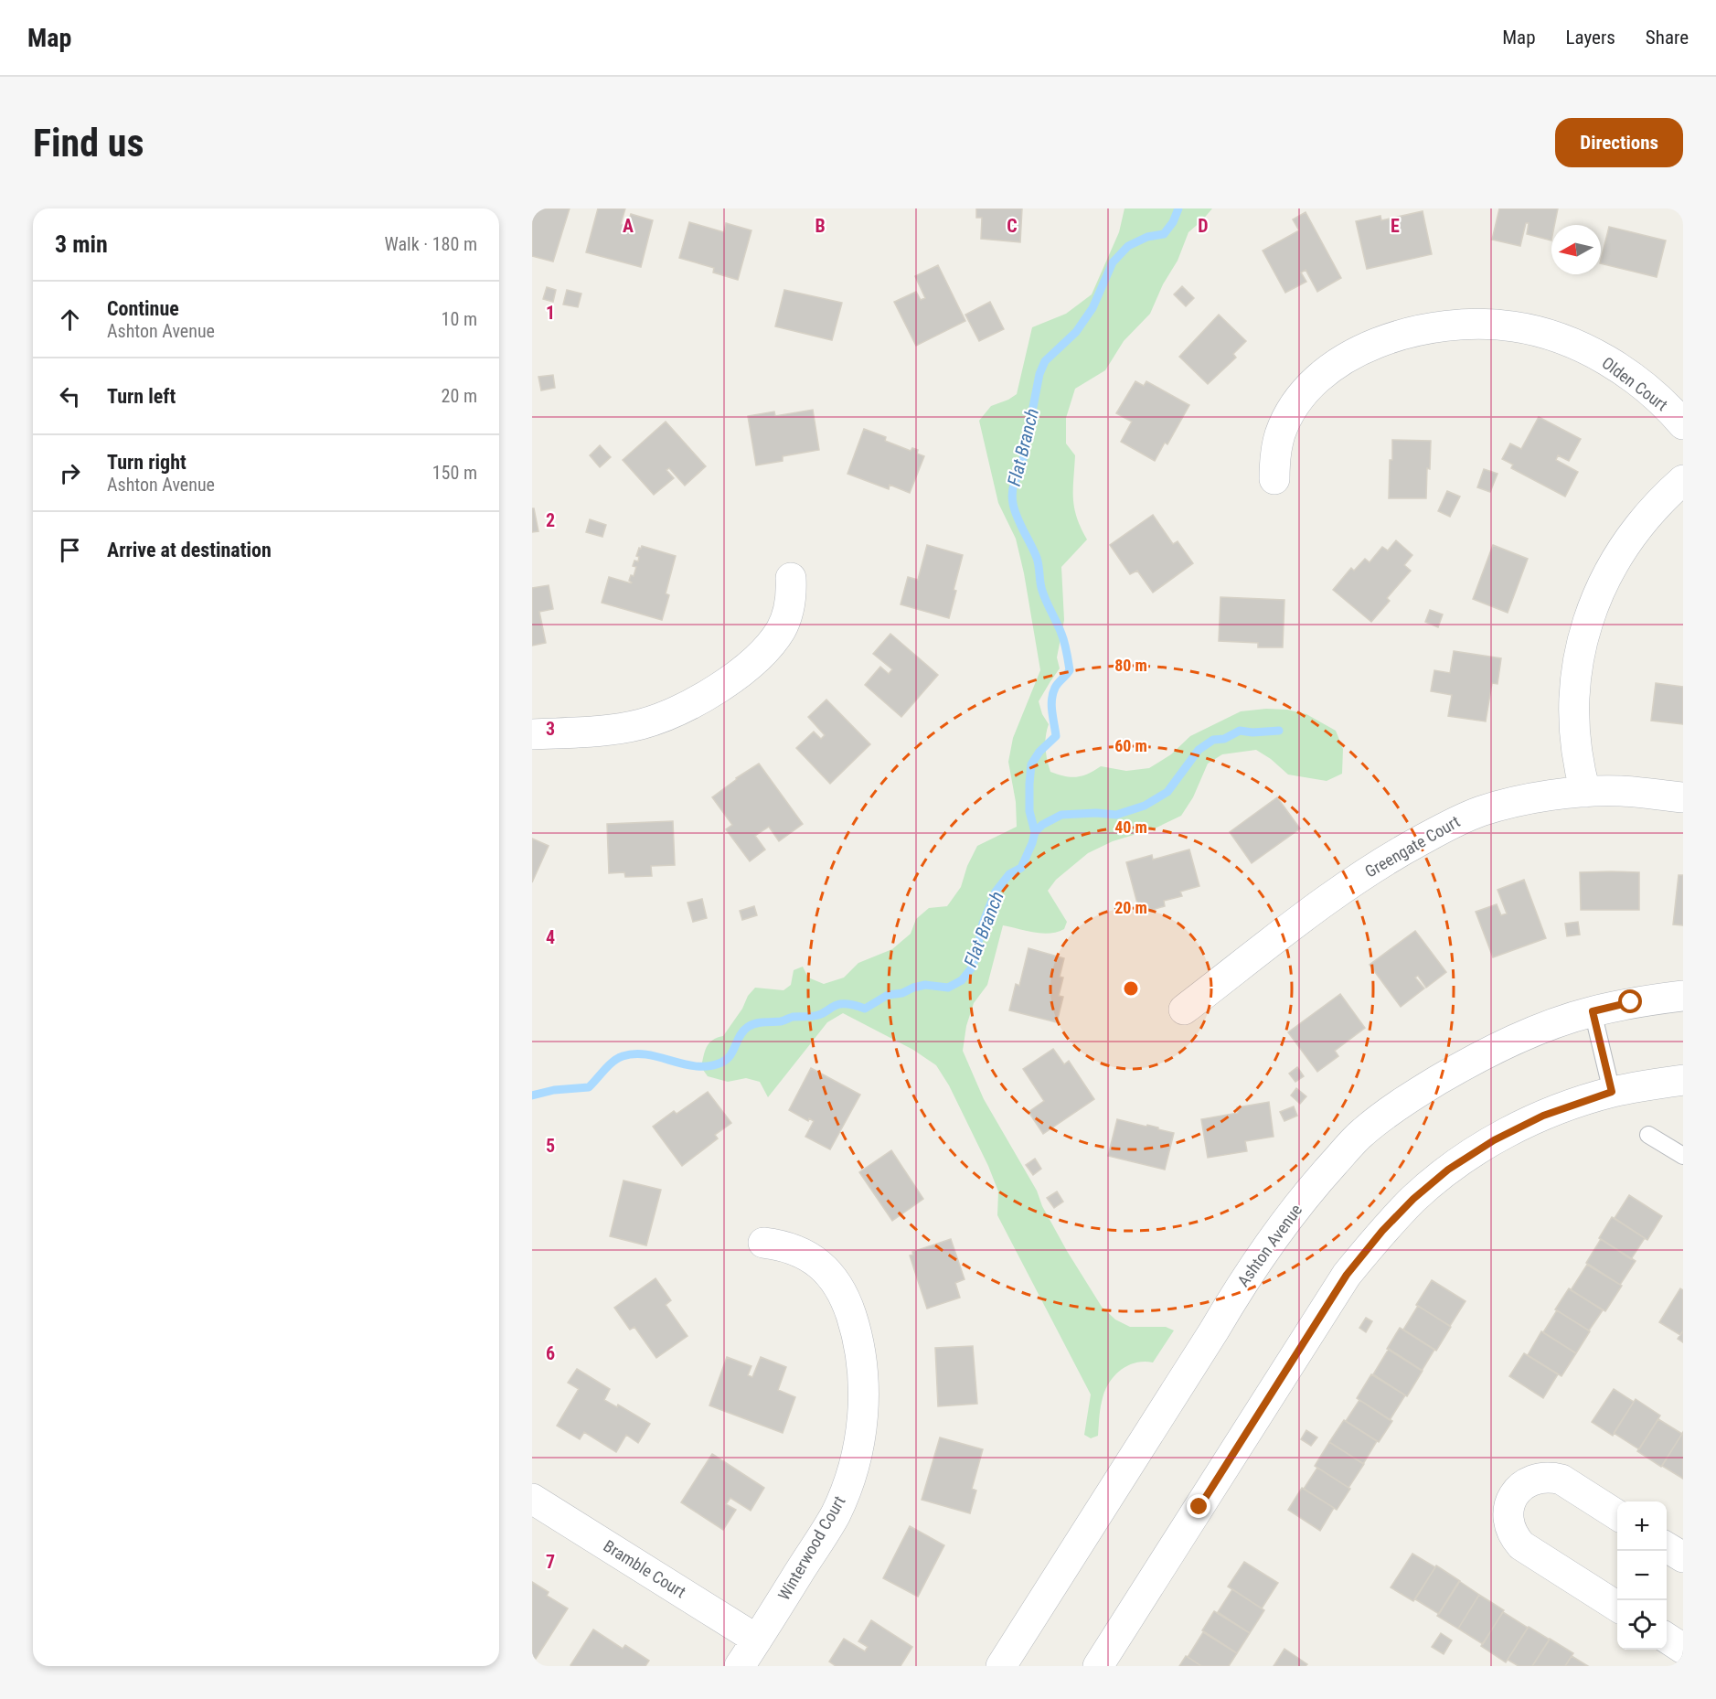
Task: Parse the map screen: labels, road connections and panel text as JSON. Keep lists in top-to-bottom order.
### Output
{
  "streets": {
    "street": [
      "Olden Court",
      "Greengate Court",
      "Ashton Avenue",
      "Winterwood Court",
      "Bramble Court"
    ]
  },
  "crossings": [
    ["Winterwood Court", "Bramble Court"]
  ],
  "water": ["Flat Branch"],
  "north": "left",
  "page": {
    "header": "Map",
    "nav": ["Map", "Layers", "Share"],
    "buttons": "Directions",
    "title": "Find us",
    "heading": ["3 min", "Walk · 180 m"],
    "list": [
      ["Continue", "Ashton Avenue", "10 m"],
      ["Turn left", "20 m"],
      ["Turn right", "Ashton Avenue", "150 m"],
      "Arrive at destination"
    ],
    "map_buttons": ["+", "−"]
  },
  "grid": {
    "columns": [
      "A",
      "B",
      "C",
      "D",
      "E"
    ],
    "rows": [
      "1",
      "2",
      "3",
      "4",
      "5",
      "6",
      "7"
    ]
  },
  "rings": [
    "80 m",
    "60 m",
    "40 m",
    "20 m"
  ]
}
